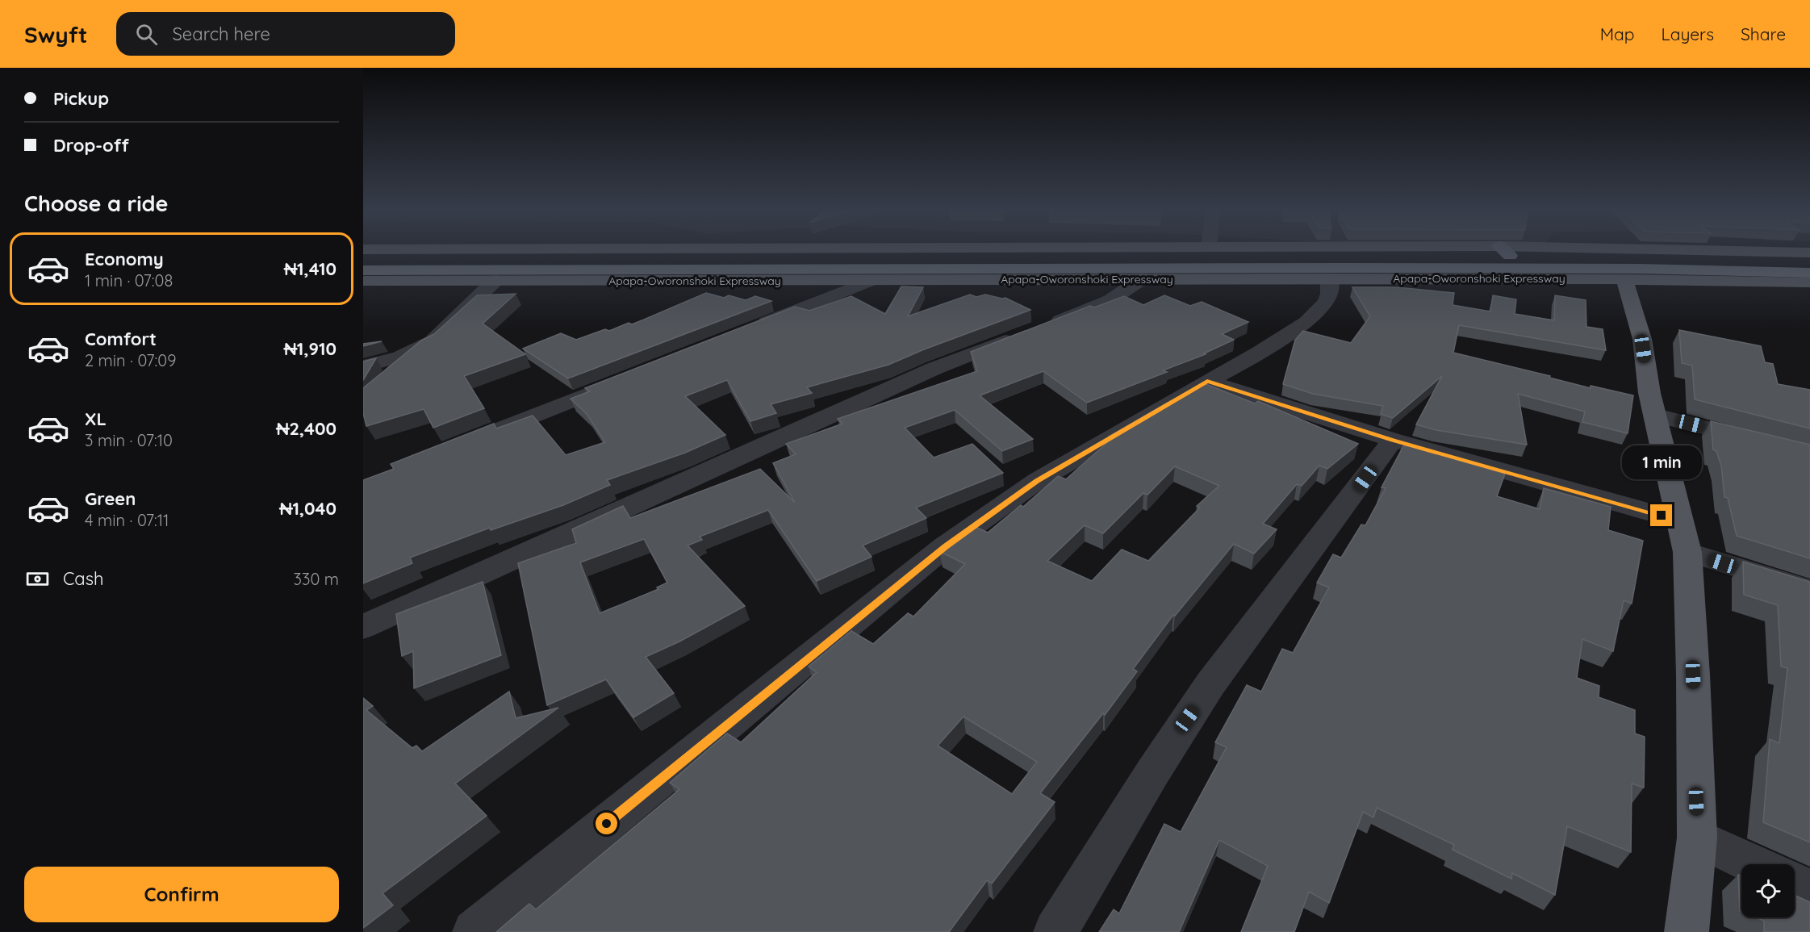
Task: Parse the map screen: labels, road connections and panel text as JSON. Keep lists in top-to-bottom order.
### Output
{
  "streets": {
    "highway": ["Apapa-Oworonshoki Expressway"]
  },
  "page": {
    "header": "Swyft",
    "search": "Search here",
    "nav": ["Map", "Layers", "Share"],
    "banner": ["Pickup", "Drop-off"],
    "heading": "Choose a ride",
    "list": [
      {
        "name": "Economy",
        "note": "1 min · 07:08",
        "value": "₦1,410"
      },
      {
        "name": "Comfort",
        "note": "2 min · 07:09",
        "value": "₦1,910"
      },
      {
        "name": "XL",
        "note": "3 min · 07:10",
        "value": "₦2,400"
      },
      {
        "name": "Green",
        "note": "4 min · 07:11",
        "value": "₦1,040"
      }
    ],
    "bubble": "1 min",
    "pay": ["Cash", "330 m"],
    "buttons": "Confirm"
  }
}
